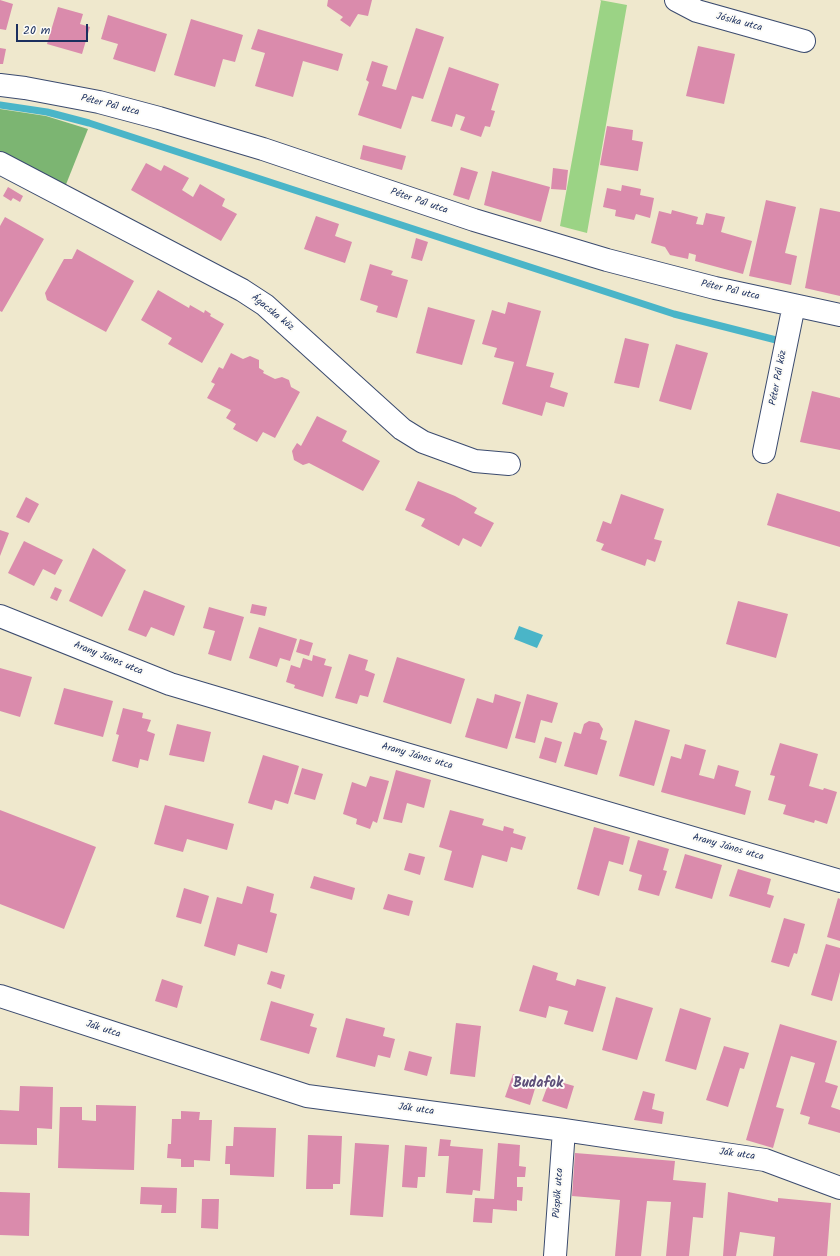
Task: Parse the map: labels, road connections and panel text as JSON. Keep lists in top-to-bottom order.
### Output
{
  "streets": {
    "street": [
      "Jósika utca",
      "Péter Pál utca",
      "Ágacska köz",
      "Péter Pál köz",
      "Arany János utca",
      "Ják utca",
      "Püspök utca"
    ]
  },
  "crossings": [
    ["Péter Pál utca", "Péter Pál köz"],
    ["Ják utca", "Püspök utca"]
  ],
  "districts": ["Budafok"],
  "scale_bar": "20 m"
}
